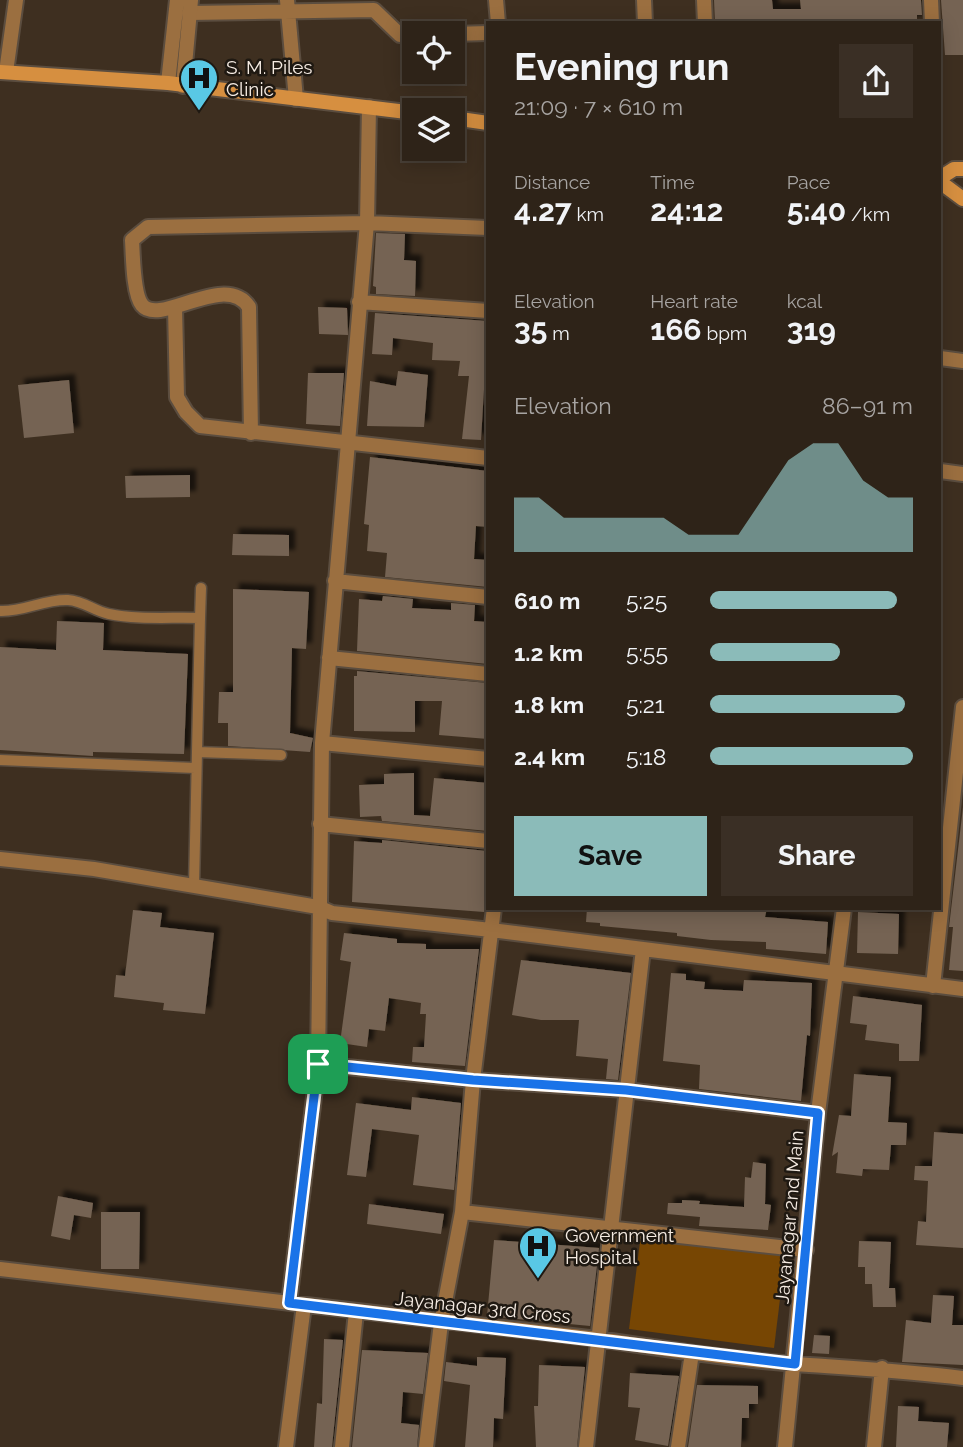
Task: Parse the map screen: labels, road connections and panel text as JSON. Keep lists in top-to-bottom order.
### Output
{
  "streets": {
    "street": ["Jayanagar 2nd Main", "Jayanagar 3rd Cross"]
  },
  "crossings": [
    ["Jayanagar 2nd Main", "Jayanagar 3rd Cross"]
  ],
  "places": {
    "hospital": ["S. M. Piles Clinic", "Government Hospital"]
  },
  "page": {
    "heading": ["Evening run", "21:09 · 7 × 610 m"],
    "stats": [
      ["Distance", "4.27 km"],
      ["Time", "24:12"],
      ["Pace", "5:40 /km"],
      ["Elevation", "35 m"],
      ["Heart rate", "166 bpm"],
      ["kcal", "319"]
    ],
    "chart": ["Elevation", "86–91 m"],
    "list": [
      {
        "name": "610 m",
        "note": "5:25"
      },
      {
        "name": "1.2 km",
        "note": "5:55"
      },
      {
        "name": "1.8 km",
        "note": "5:21"
      },
      {
        "name": "2.4 km",
        "note": "5:18"
      }
    ],
    "buttons": ["Save", "Share"]
  }
}
